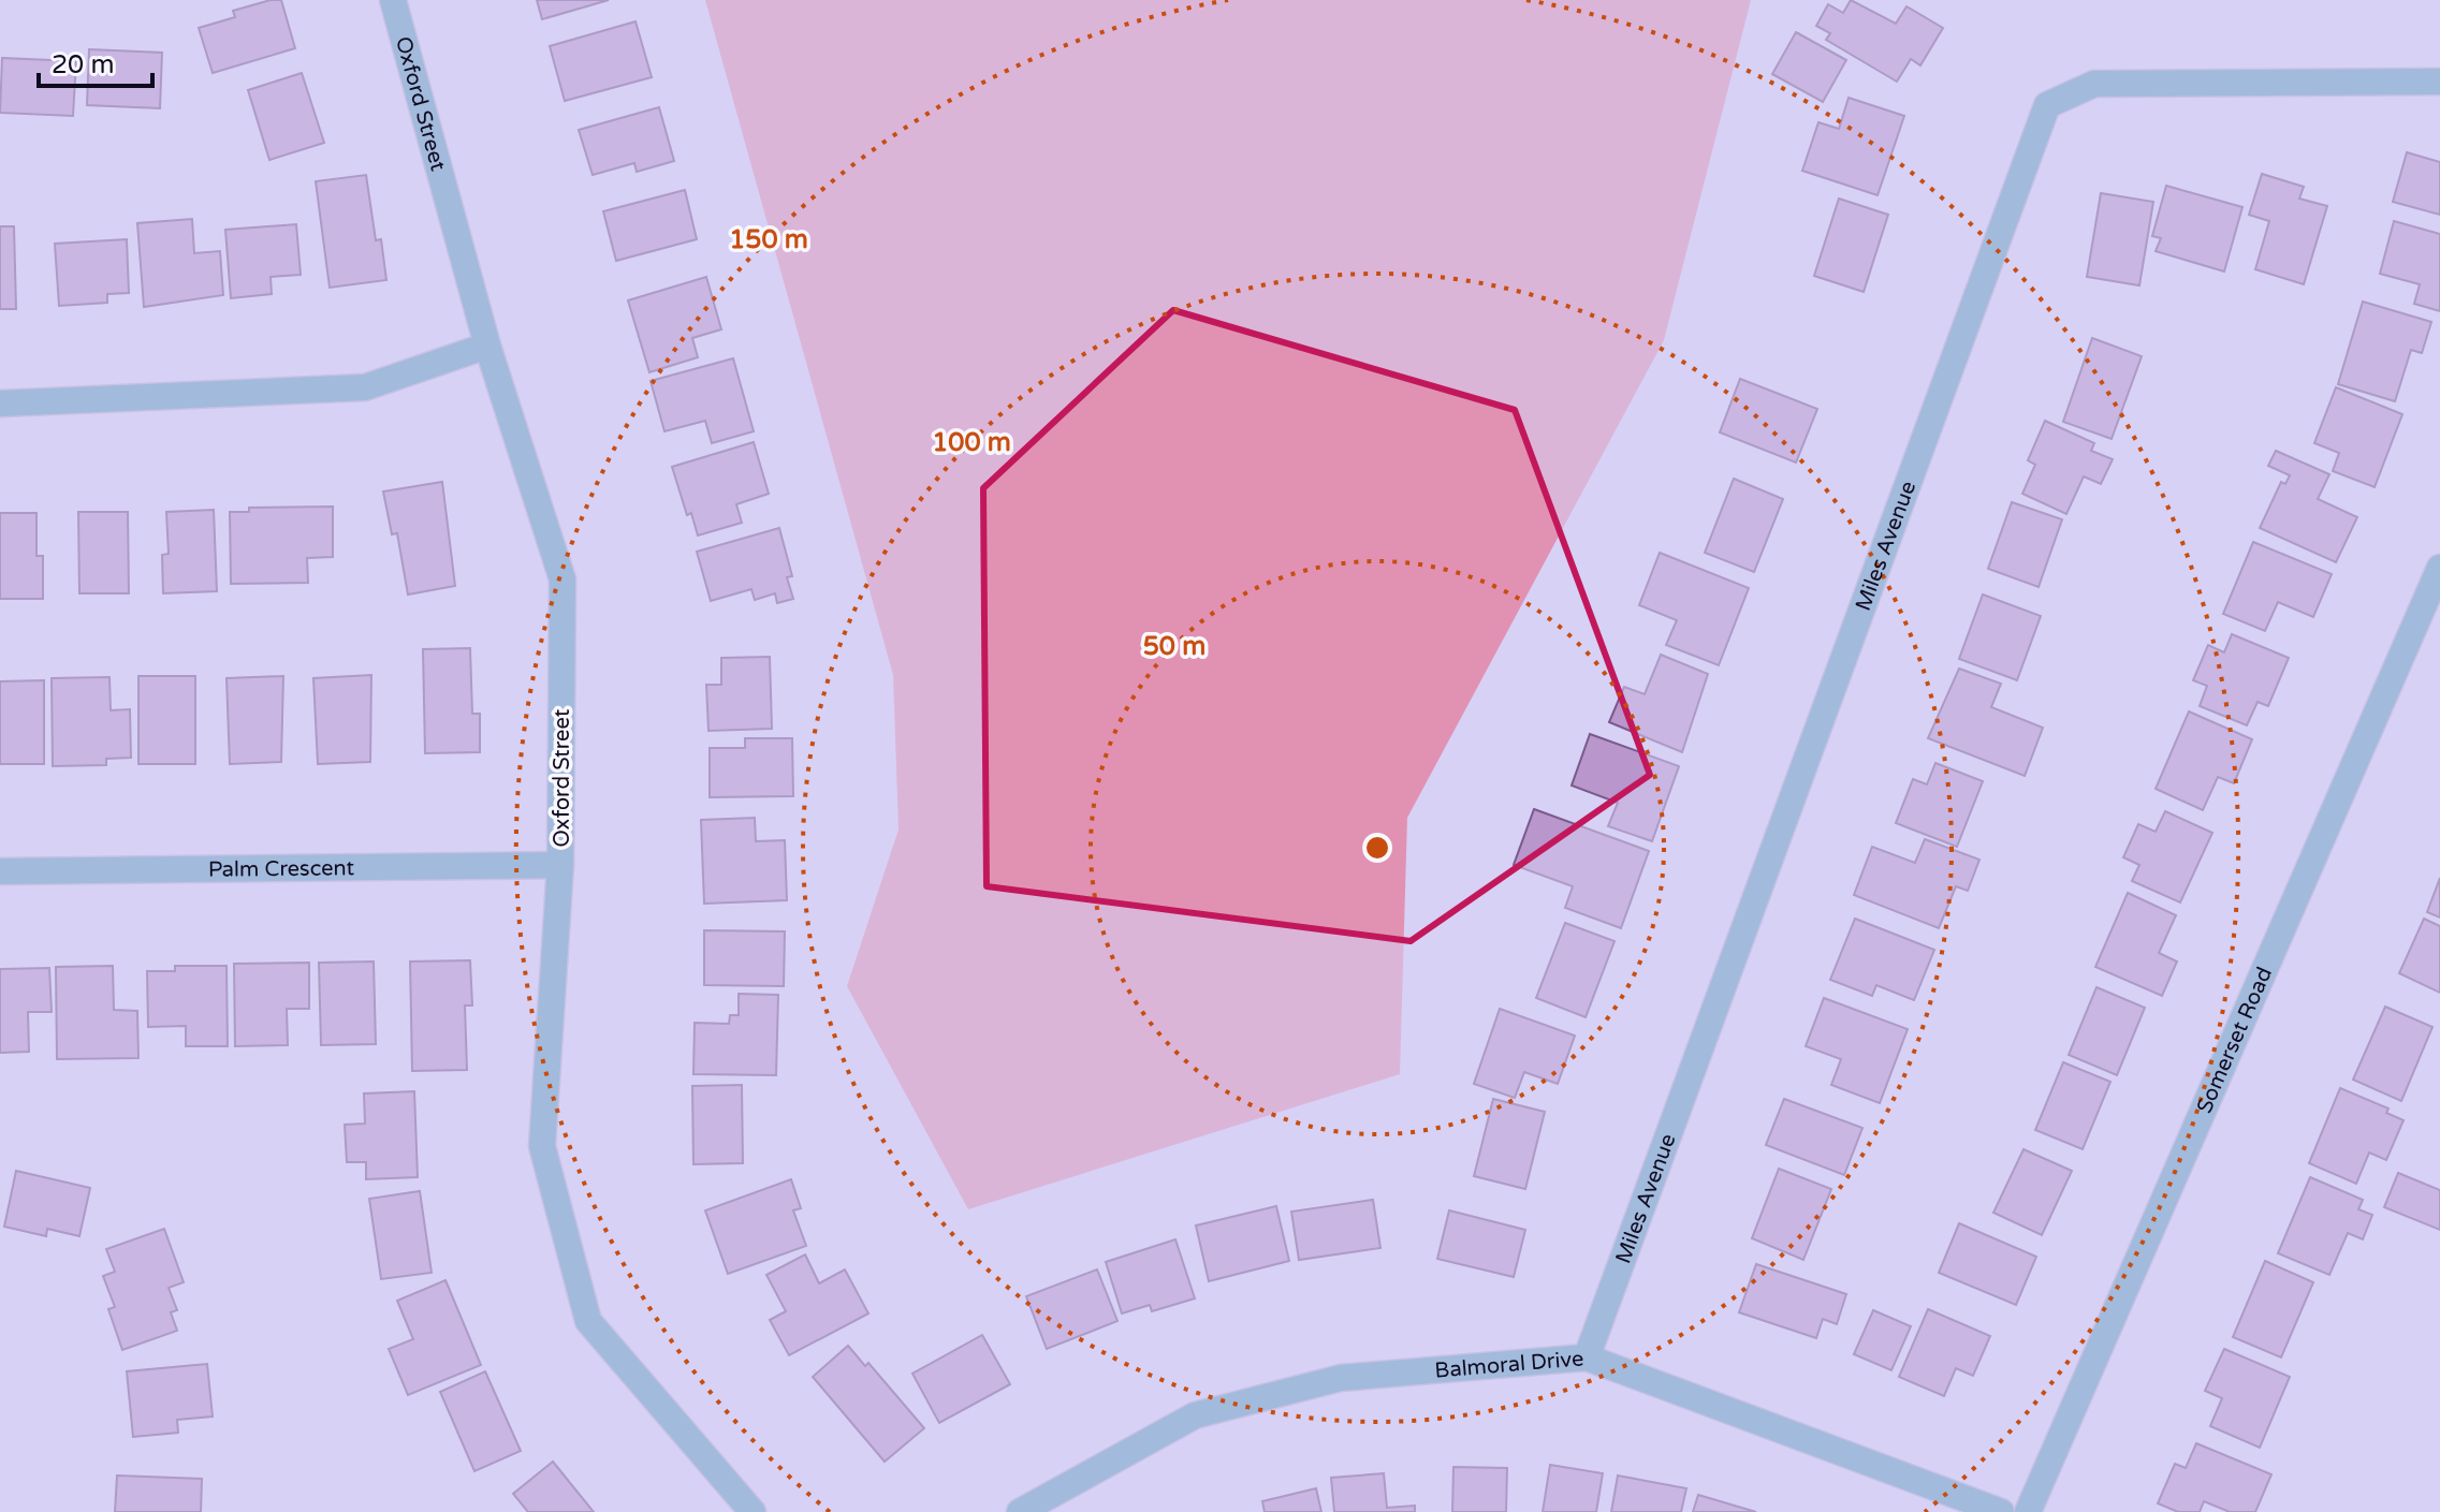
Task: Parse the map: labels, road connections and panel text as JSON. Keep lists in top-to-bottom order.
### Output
{
  "streets": {
    "street": [
      "Oxford Street",
      "Miles Avenue",
      "Palm Crescent",
      "Somerset Road",
      "Balmoral Drive"
    ]
  },
  "crossings": [
    ["Oxford Street", "Palm Crescent"],
    ["Miles Avenue", "Balmoral Drive"]
  ],
  "scale_bar": "20 m",
  "rings": ["150 m", "100 m", "50 m"]
}
